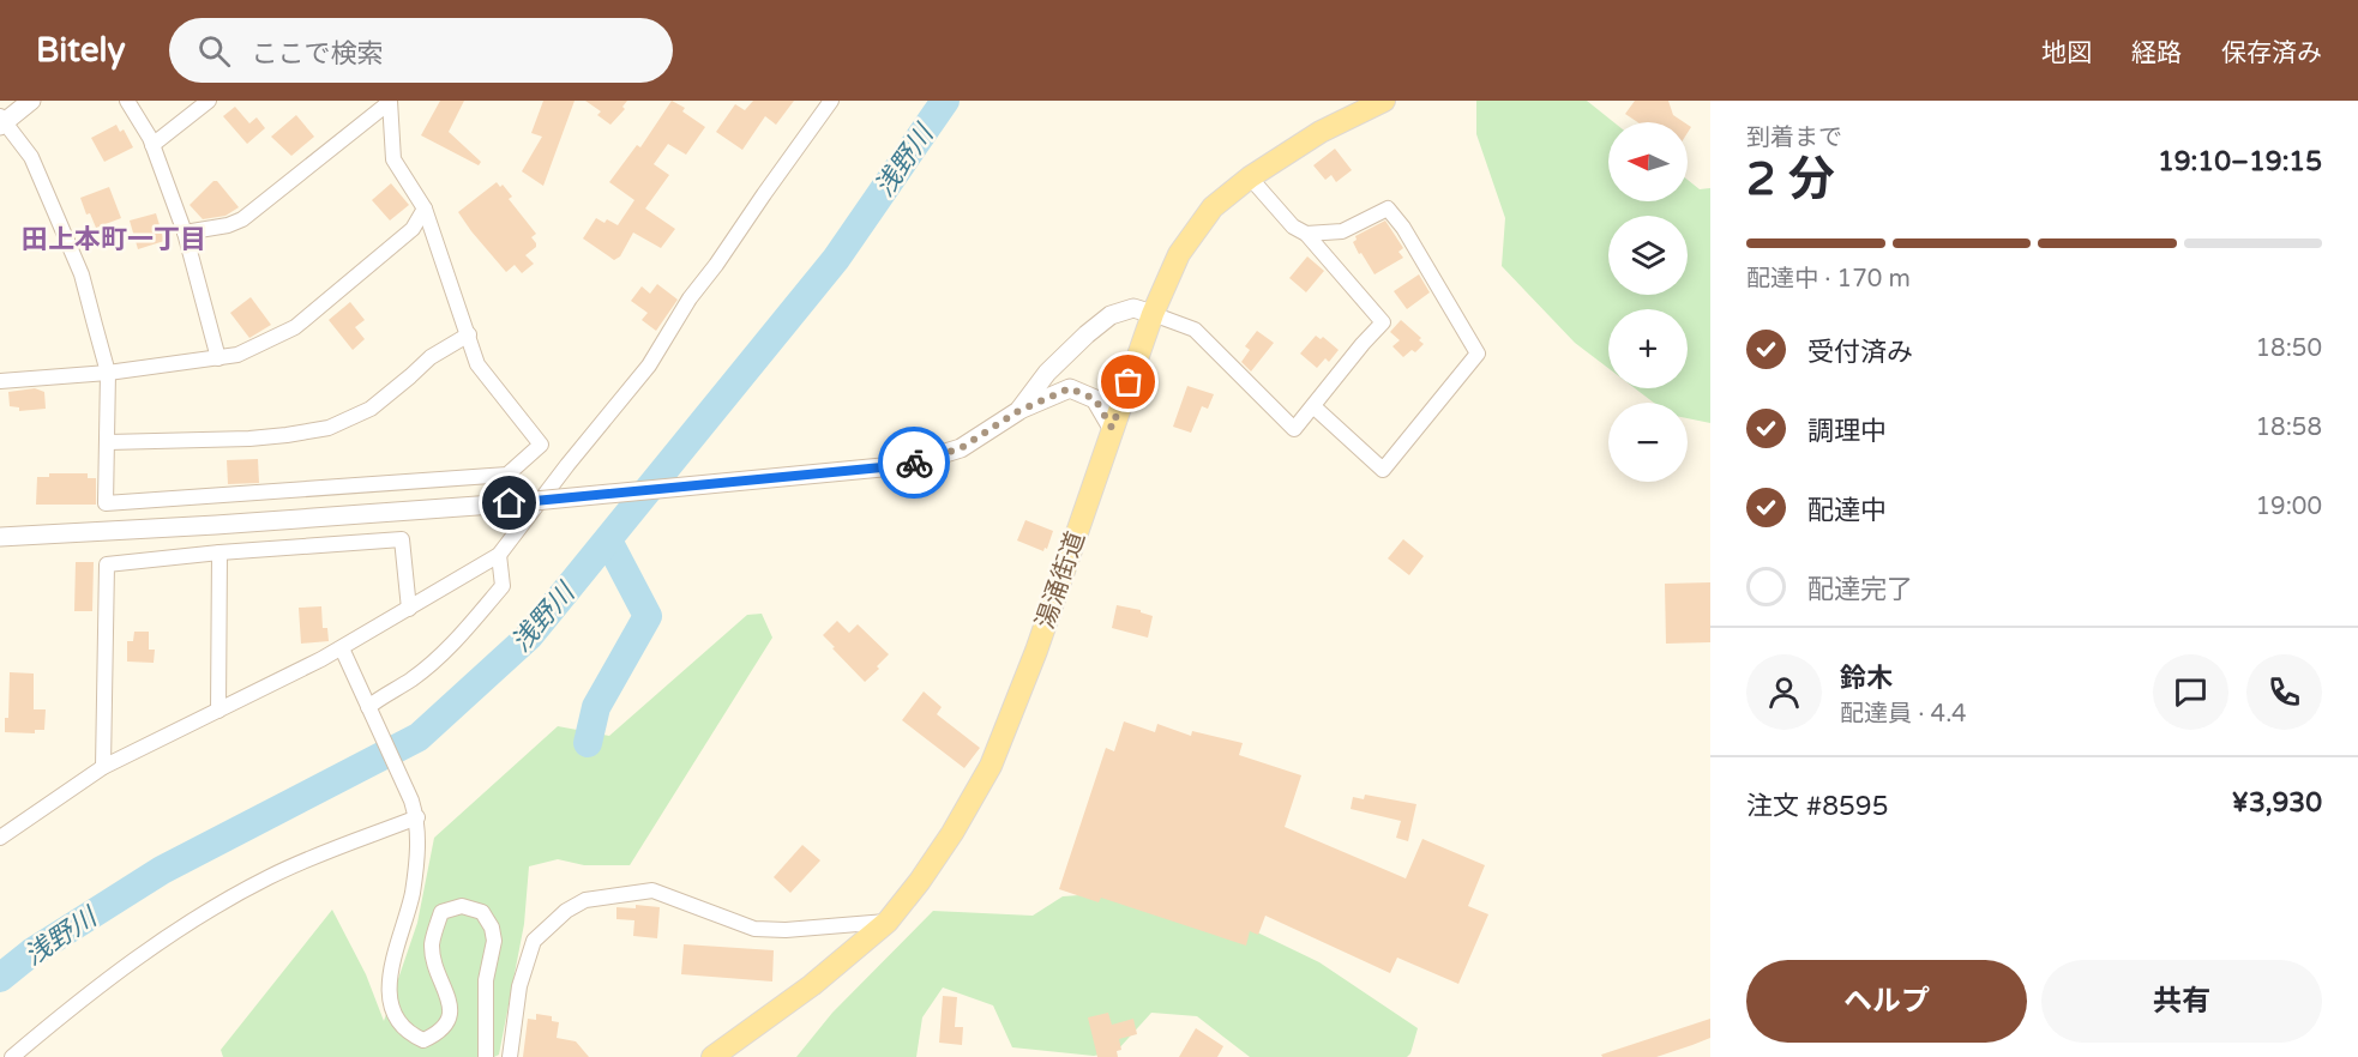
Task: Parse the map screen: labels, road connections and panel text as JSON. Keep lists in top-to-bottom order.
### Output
{
  "streets": {
    "main road": ["湯涌街道"]
  },
  "districts": ["田上本町一丁目"],
  "water": ["浅野川"],
  "north": "left",
  "page": {
    "header": "Bitely",
    "search": "ここで検索",
    "nav": ["地図", "経路", "保存済み"],
    "heading": ["2 分", "到着まで", "19:10–19:15"],
    "panel": [
      "鈴木",
      "配達員 · 4.4",
      "注文 #8595",
      "¥3,930"
    ],
    "map_buttons": ["+", "−"],
    "bar": "配達中 · 170 m",
    "list": [
      ["受付済み", "18:50"],
      ["調理中", "18:58"],
      ["配達中", "19:00"],
      "配達完了"
    ],
    "buttons": ["ヘルプ", "共有"]
  }
}
